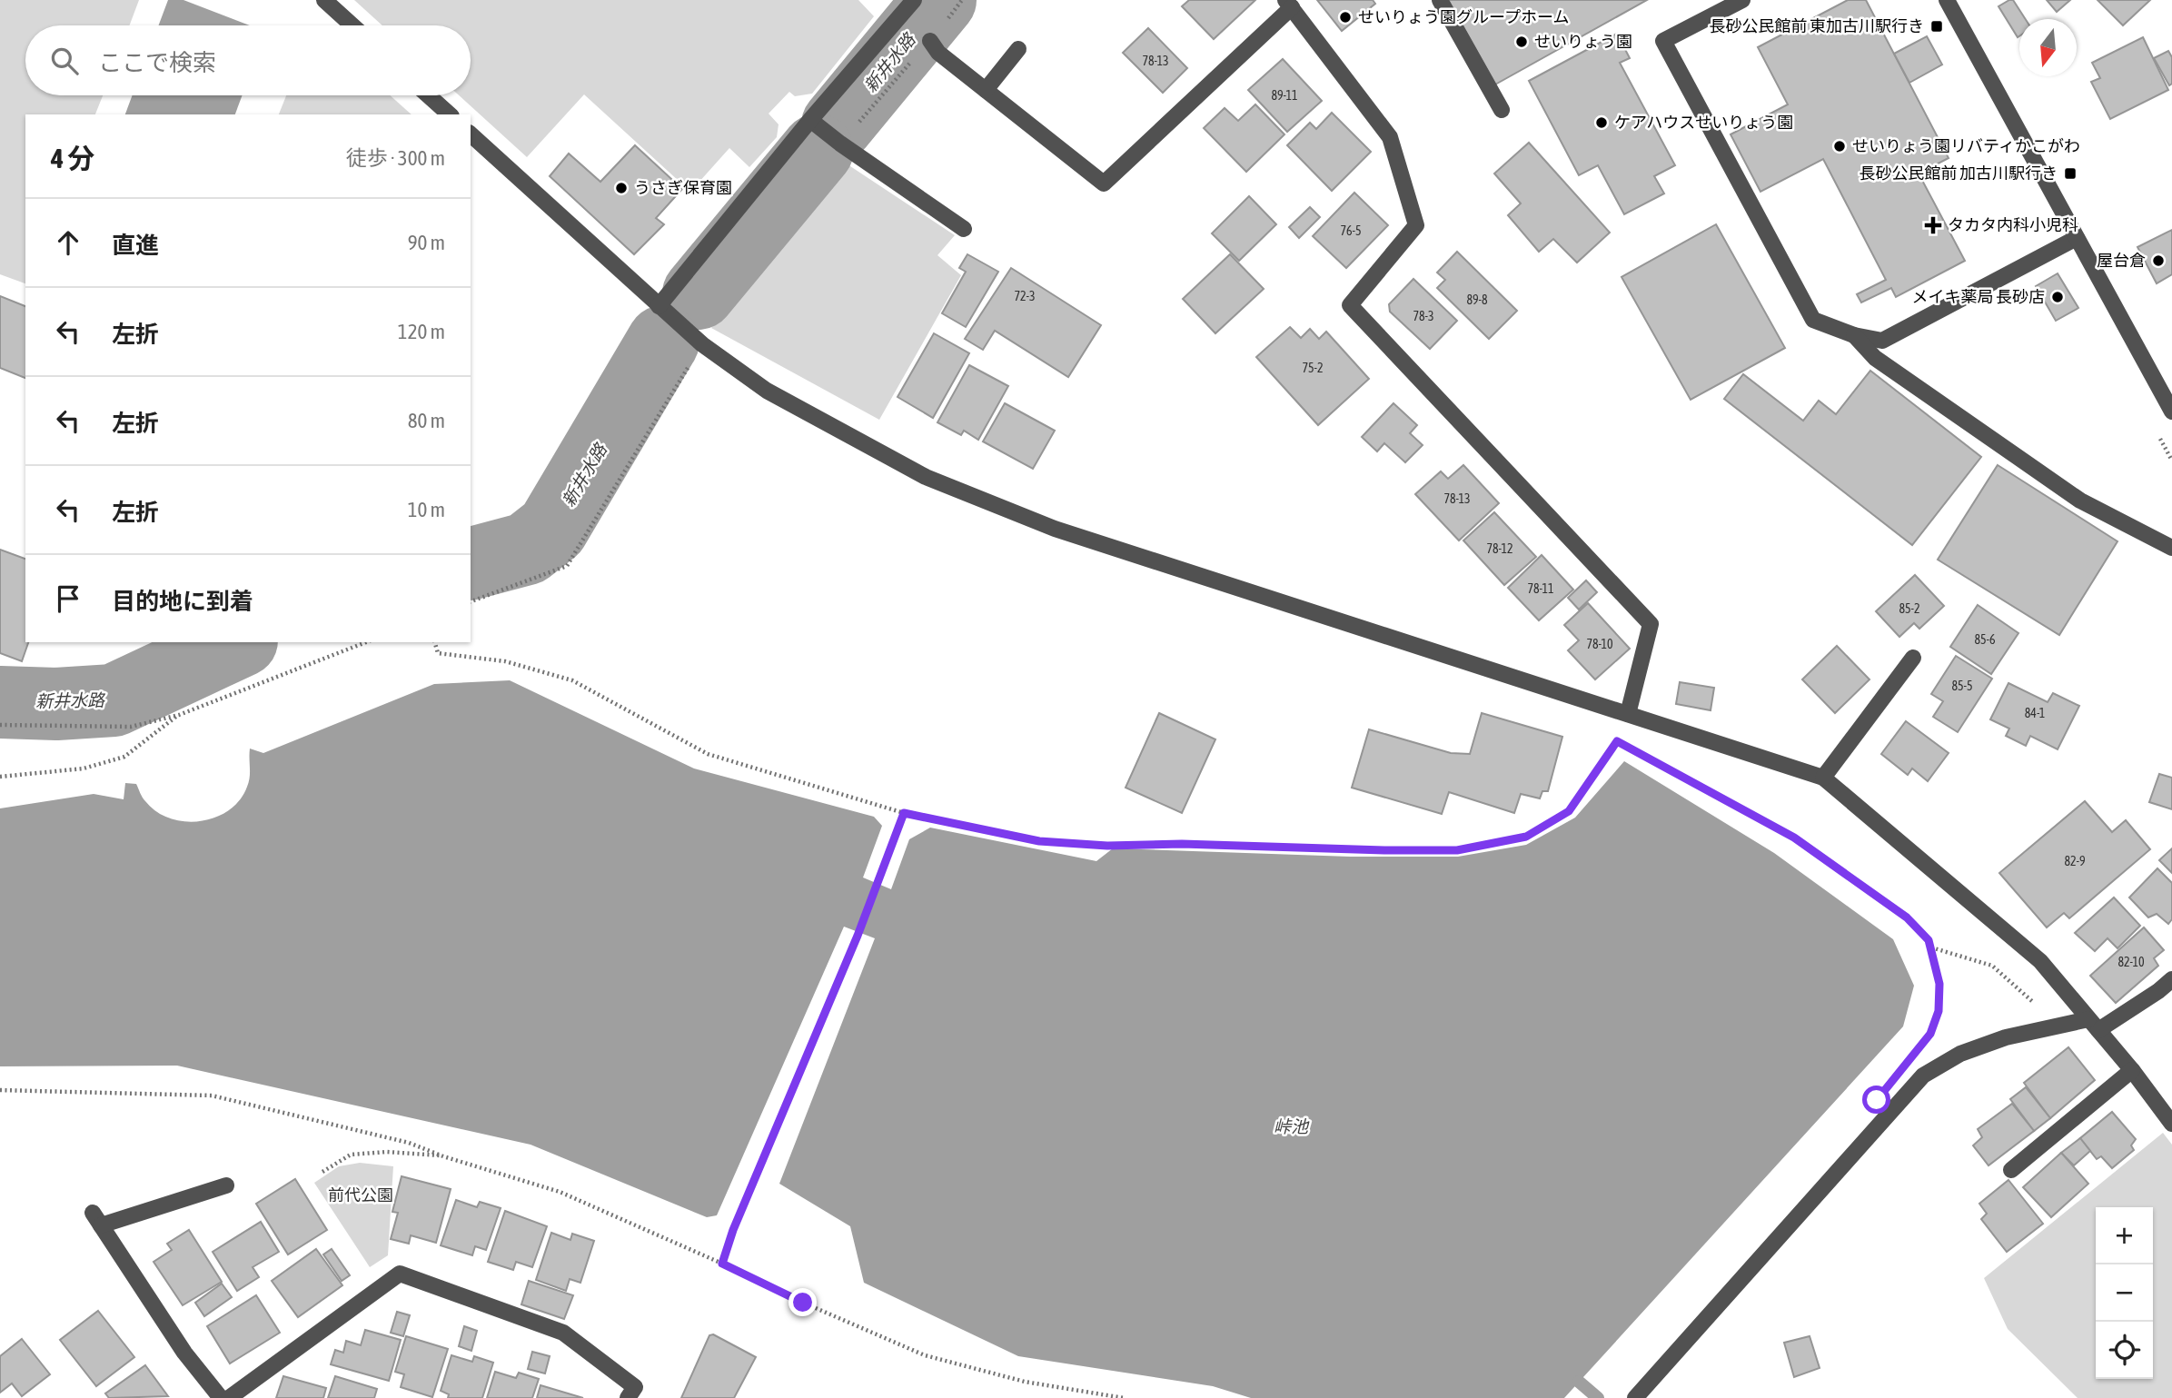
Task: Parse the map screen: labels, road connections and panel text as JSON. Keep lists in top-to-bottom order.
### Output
{
  "water": ["新井水路", "峠池"],
  "parks": ["前代公園"],
  "places": {
    "other": [
      "せいりょう園グループホーム",
      "せいりょう園",
      "ケアハウスせいりょう園",
      "せいりょう園リバティかこがわ",
      "うさぎ保育園",
      "屋台倉",
      "メイキ薬局 長砂店"
    ],
    "transit": ["長砂公民館前 東加古川駅行き", "長砂公民館前 加古川駅行き"],
    "health": ["タカタ内科小児科"]
  },
  "house_numbers": [
    "78-13",
    "89-11",
    "76-5",
    "72-3",
    "89-8",
    "78-3",
    "75-2",
    "78-13",
    "78-12",
    "78-11",
    "85-2",
    "85-6",
    "78-10",
    "85-5",
    "84-1",
    "82-9",
    "82-10"
  ],
  "north": "bottom",
  "page": {
    "search": "ここで検索",
    "heading": ["4 分", "徒歩 · 300 m"],
    "list": [
      ["直進", "90 m"],
      ["左折", "120 m"],
      ["左折", "80 m"],
      ["左折", "10 m"],
      "目的地に到着"
    ],
    "map_buttons": ["+", "−"]
  }
}
